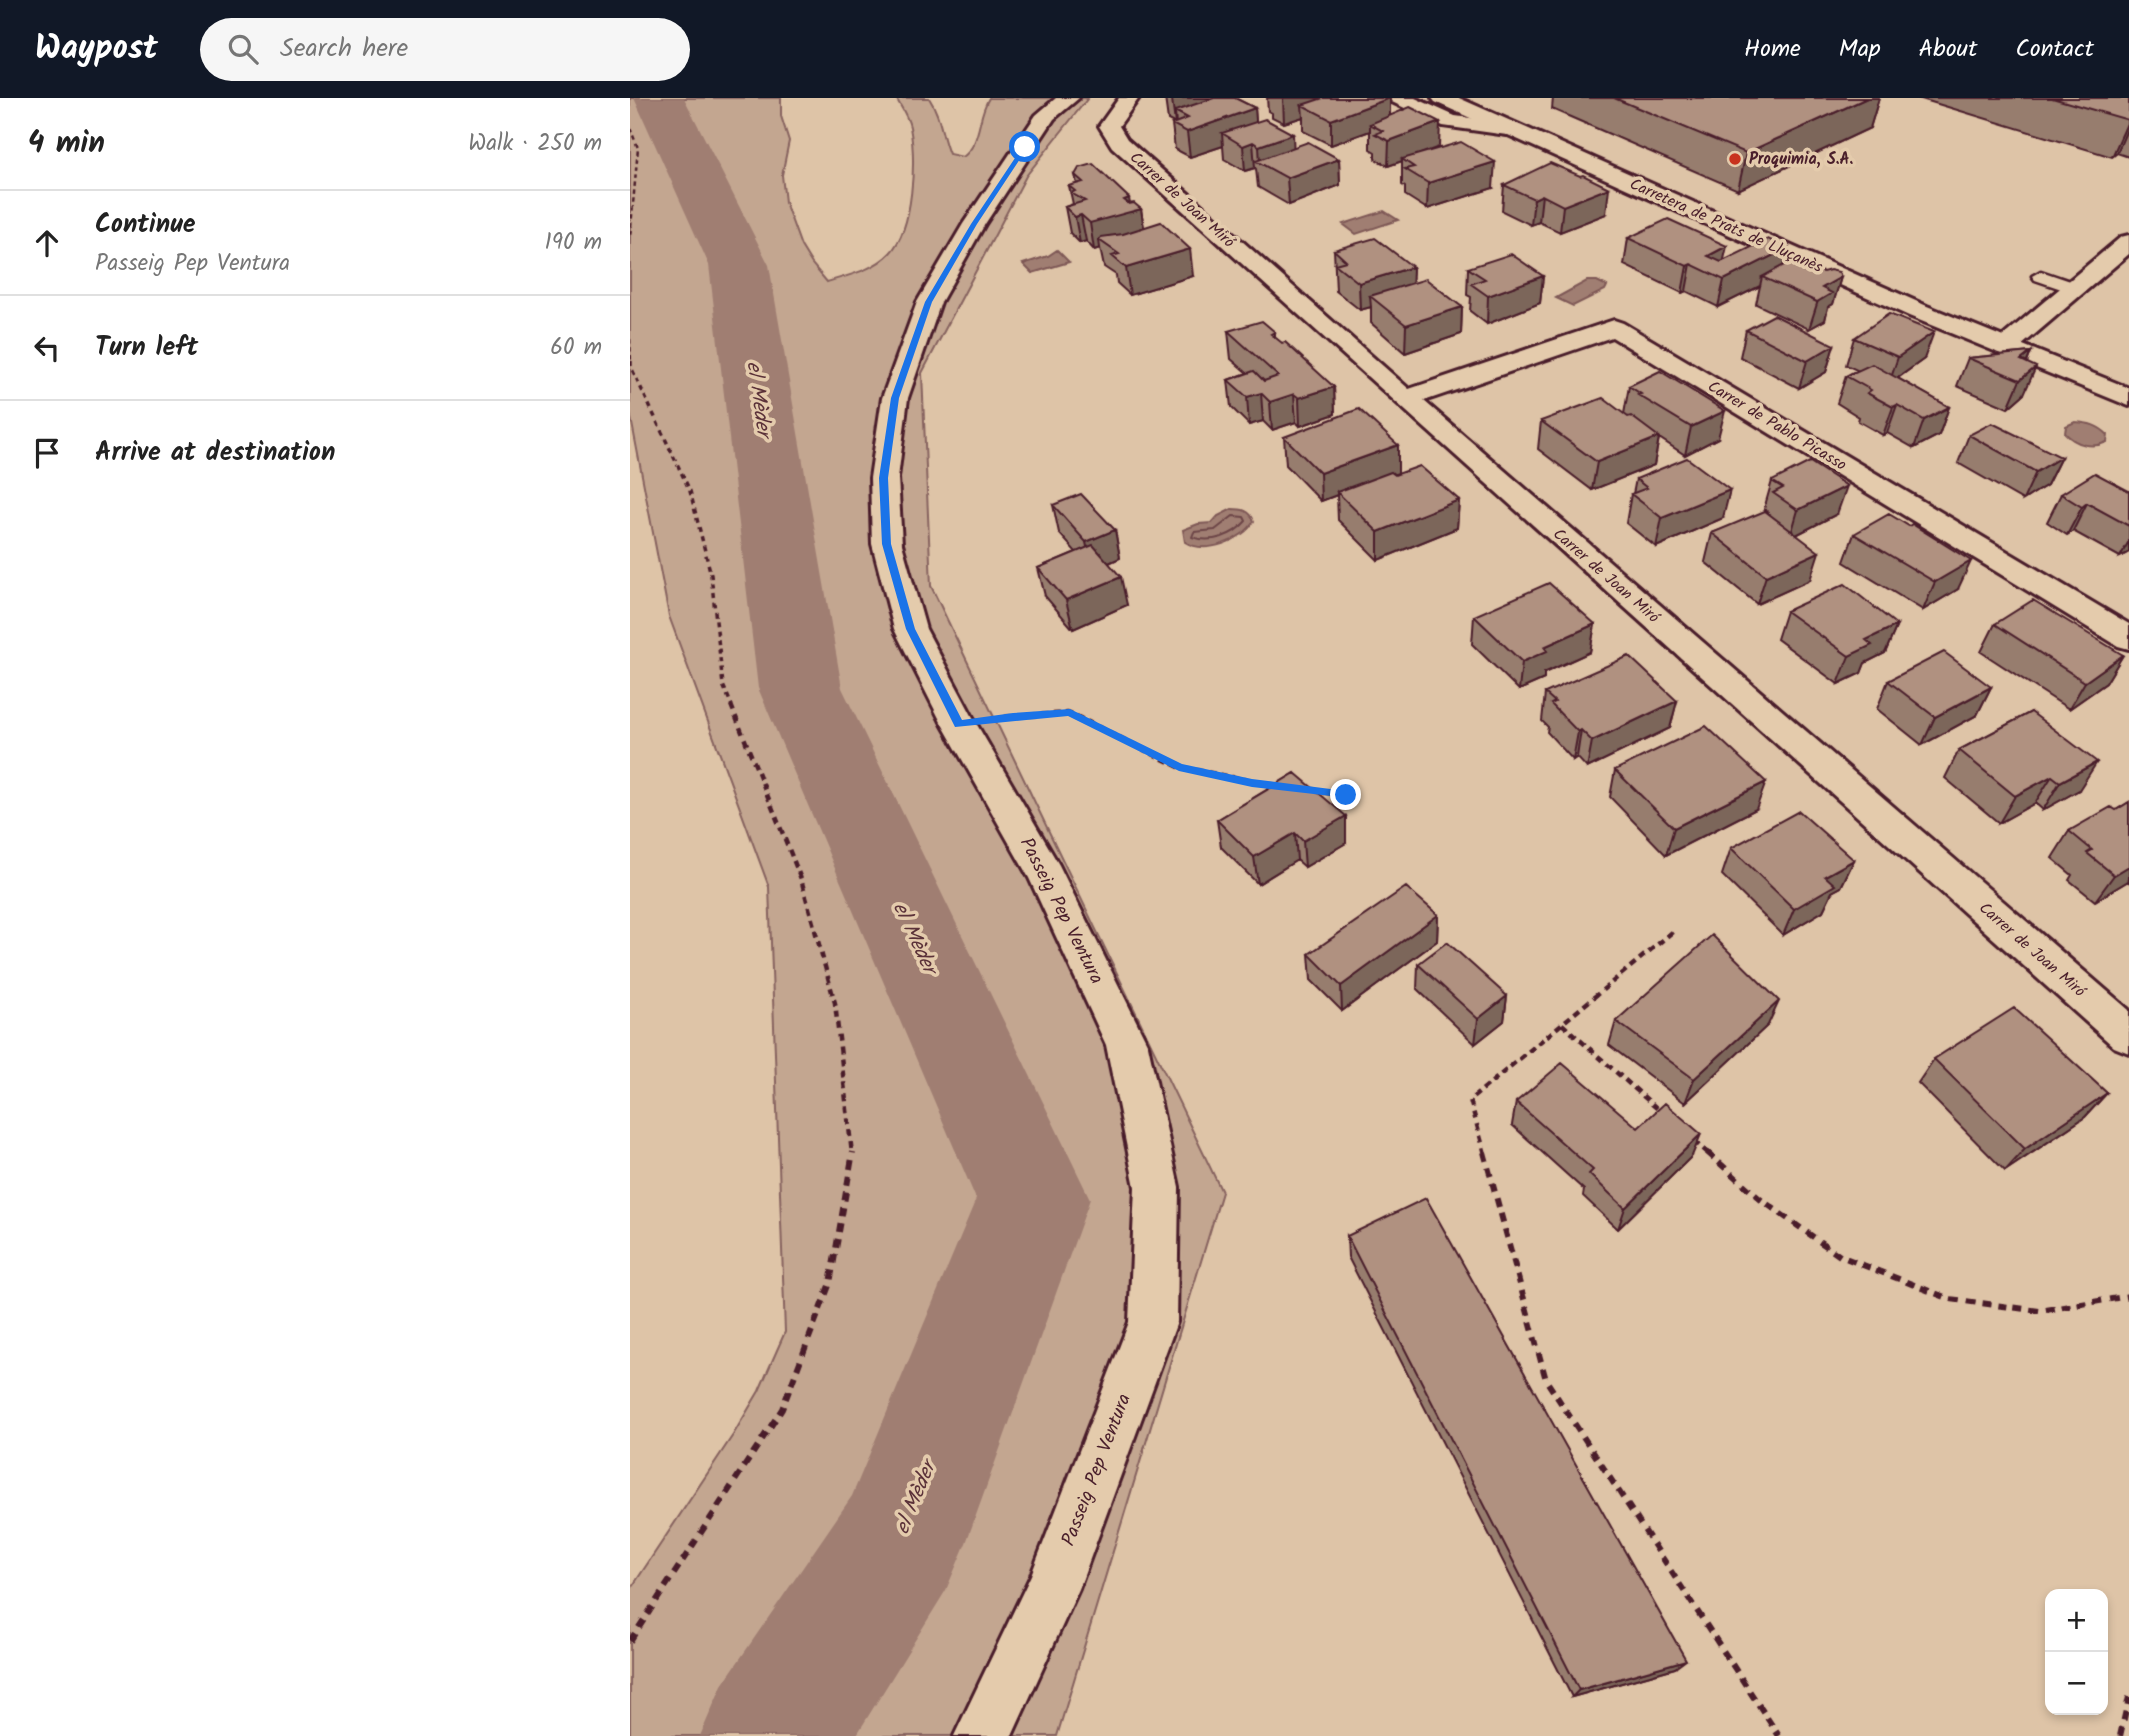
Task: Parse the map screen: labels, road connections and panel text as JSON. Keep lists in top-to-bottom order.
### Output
{
  "streets": {
    "street": [
      "Carrer de Joan Miró",
      "Carretera de Prats de Lluçanès",
      "Carrer de Pablo Picasso",
      "Passeig Pep Ventura"
    ]
  },
  "crossings": [
    ["Carrer de Joan Miró", "Carrer de Pablo Picasso"]
  ],
  "water": ["el Mèder"],
  "places": ["Proquimia, S.A."],
  "page": {
    "header": "Waypost",
    "search": "Search here",
    "nav": [
      "Home",
      "Map",
      "About",
      "Contact"
    ],
    "heading": ["4 min", "Walk · 250 m"],
    "list": [
      ["Continue", "Passeig Pep Ventura", "190 m"],
      ["Turn left", "60 m"],
      "Arrive at destination"
    ],
    "map_buttons": ["+", "−"]
  }
}
